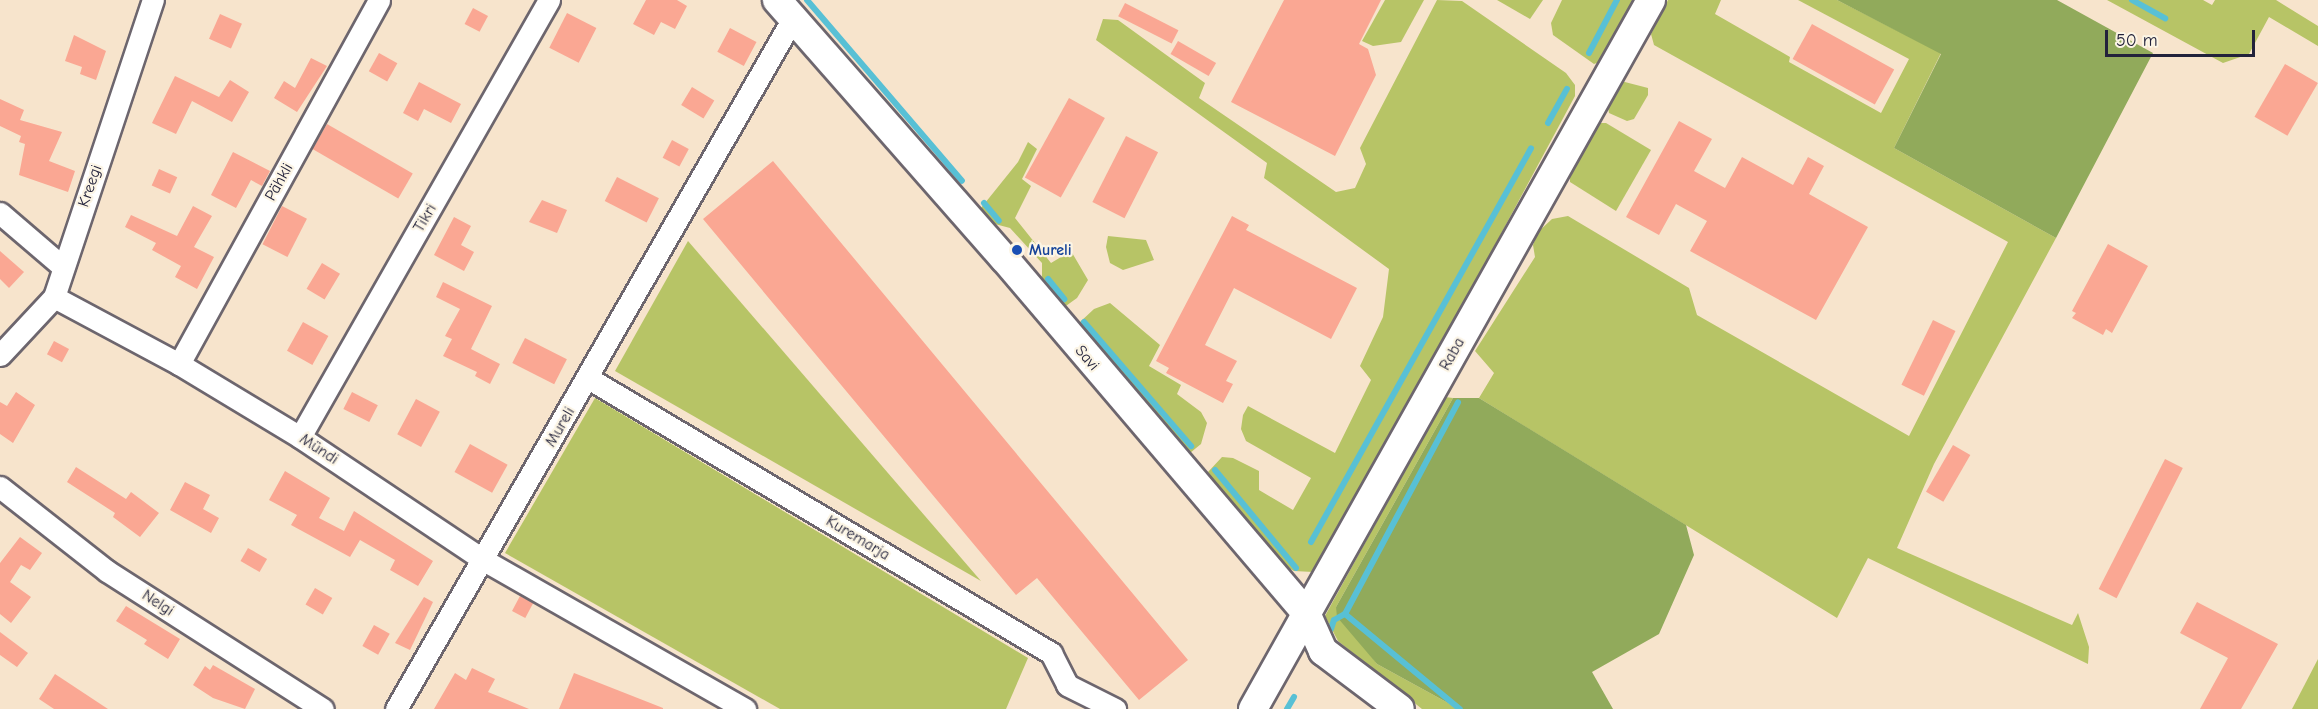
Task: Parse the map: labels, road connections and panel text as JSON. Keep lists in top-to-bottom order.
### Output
{
  "streets": {
    "street": [
      "Pähkli",
      "Kreegi",
      "Tikri",
      "Raba",
      "Savi",
      "Mureli",
      "Mündi",
      "Kuremarja",
      "Nelgi"
    ]
  },
  "crossings": [
    ["Pähkli", "Mündi"],
    ["Kreegi", "Mündi"],
    ["Tikri", "Mündi"],
    ["Raba", "Savi"],
    ["Savi", "Mureli"],
    ["Mureli", "Mündi"],
    ["Mureli", "Kuremarja"]
  ],
  "places": ["Mureli"],
  "scale_bar": "50 m"
}
